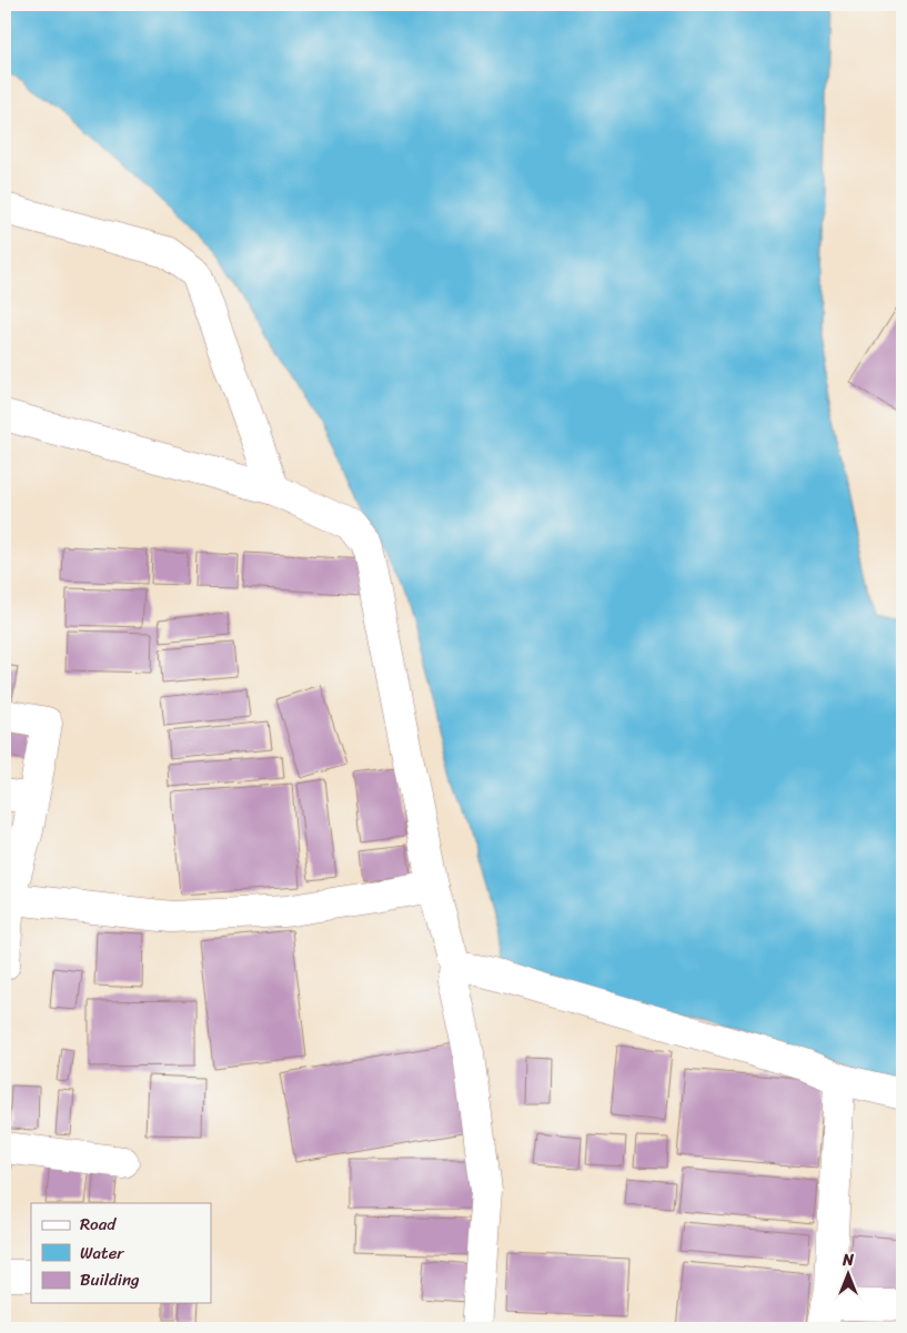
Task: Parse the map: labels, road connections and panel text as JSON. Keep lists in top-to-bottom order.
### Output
{
  "legend": ["Road", "Water", "Building"],
  "north": "top"
}
